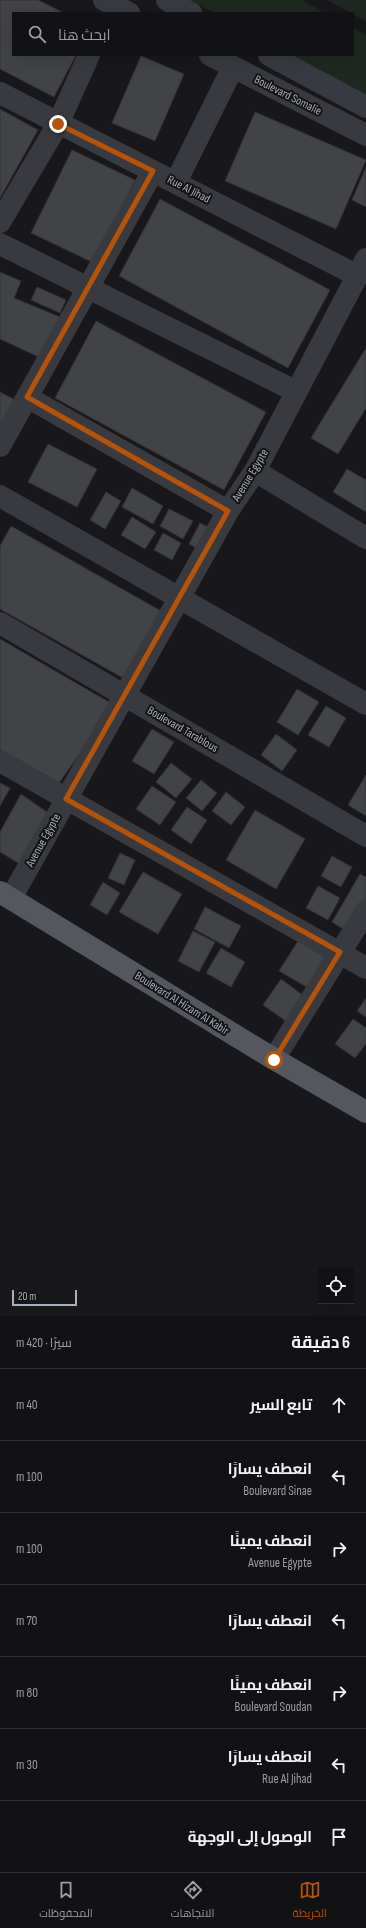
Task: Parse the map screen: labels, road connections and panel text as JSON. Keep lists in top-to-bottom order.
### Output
{
  "streets": {
    "main road": ["Boulevard Al Hizam Al Kabir"],
    "street": [
      "Boulevard Somalie",
      "Rue Al Jihad",
      "Avenue Egypte",
      "Boulevard Tarablous"
    ]
  },
  "crossings": [
    ["Rue Al Jihad", "Avenue Egypte"],
    ["Avenue Egypte", "Boulevard Tarablous"],
    ["Avenue Egypte", "Boulevard Al Hizam Al Kabir"]
  ],
  "scale_bar": "20 m",
  "page": {
    "search": "ابحث هنا",
    "scale": "20 m",
    "heading": ["6 دقيقة", "سيرًا · 420 m"],
    "list": [
      ["تابع السير", "40 m"],
      ["انعطف يسارًا", "Boulevard Sinae", "100 m"],
      ["انعطف يمينًا", "Avenue Egypte", "100 m"],
      ["انعطف يسارًا", "70 m"],
      ["انعطف يمينًا", "Boulevard Soudan", "80 m"],
      ["انعطف يسارًا", "Rue Al Jihad", "30 m"],
      "الوصول إلى الوجهة"
    ],
    "nav": ["الخريطة", "الاتجاهات", "المحفوظات"]
  }
}
